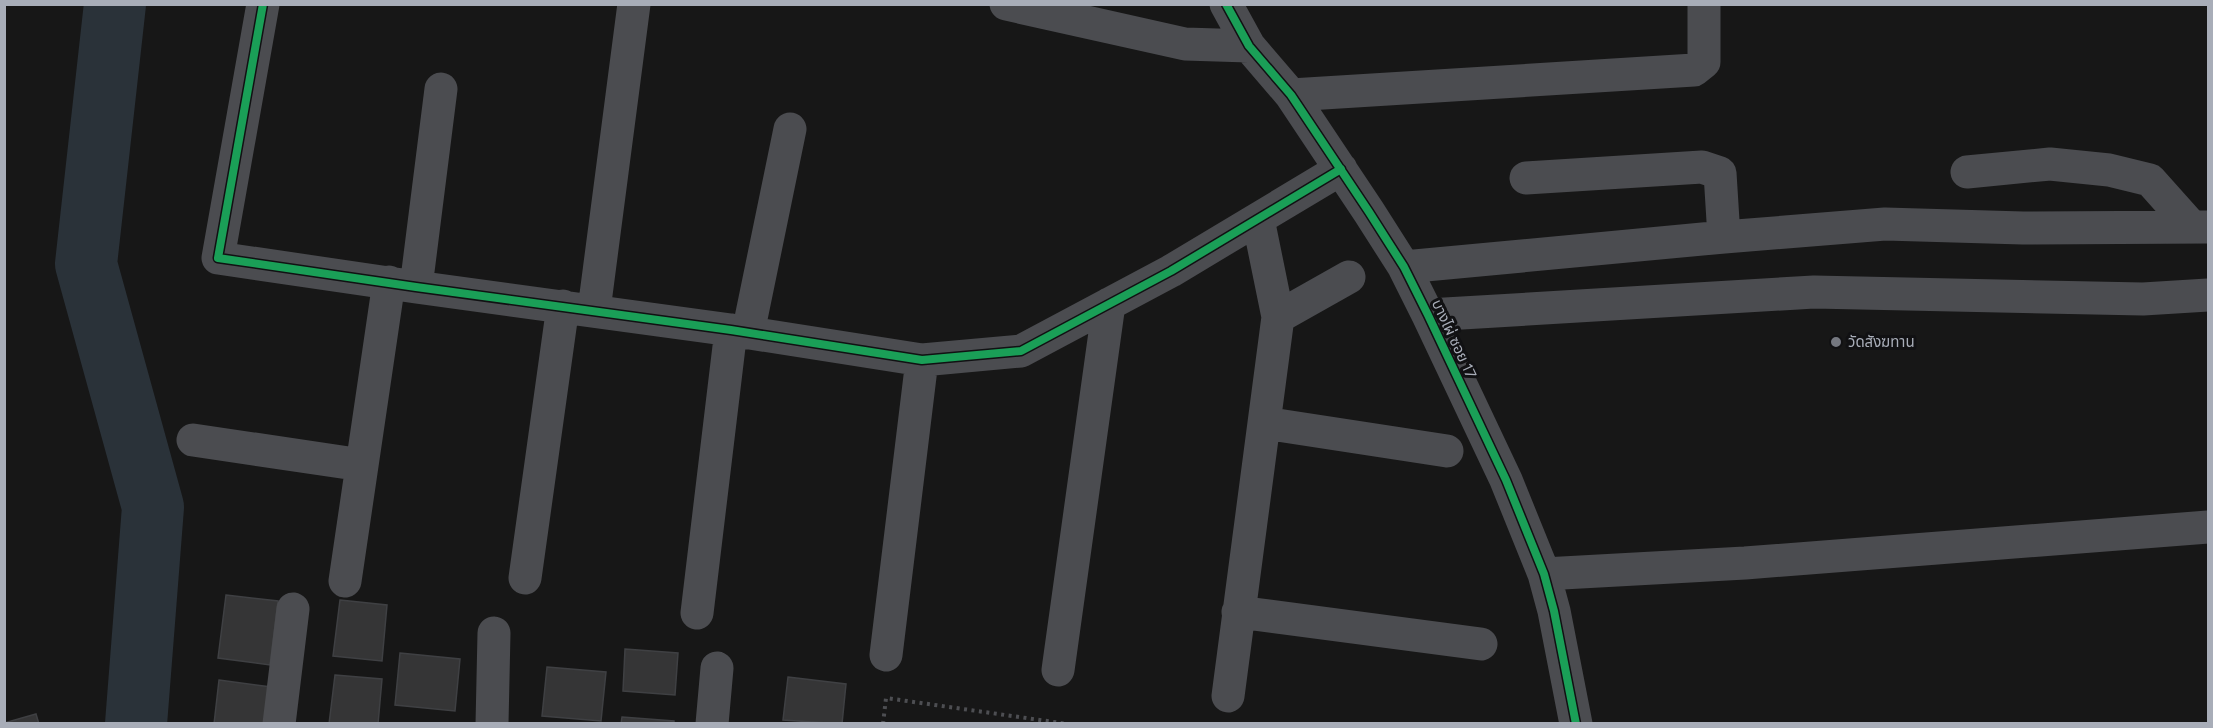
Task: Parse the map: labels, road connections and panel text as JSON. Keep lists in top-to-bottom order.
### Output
{
  "streets": {
    "street": ["บางไผ่ ซอย 17"]
  },
  "places": ["วัดสังฆทาน"]
}
